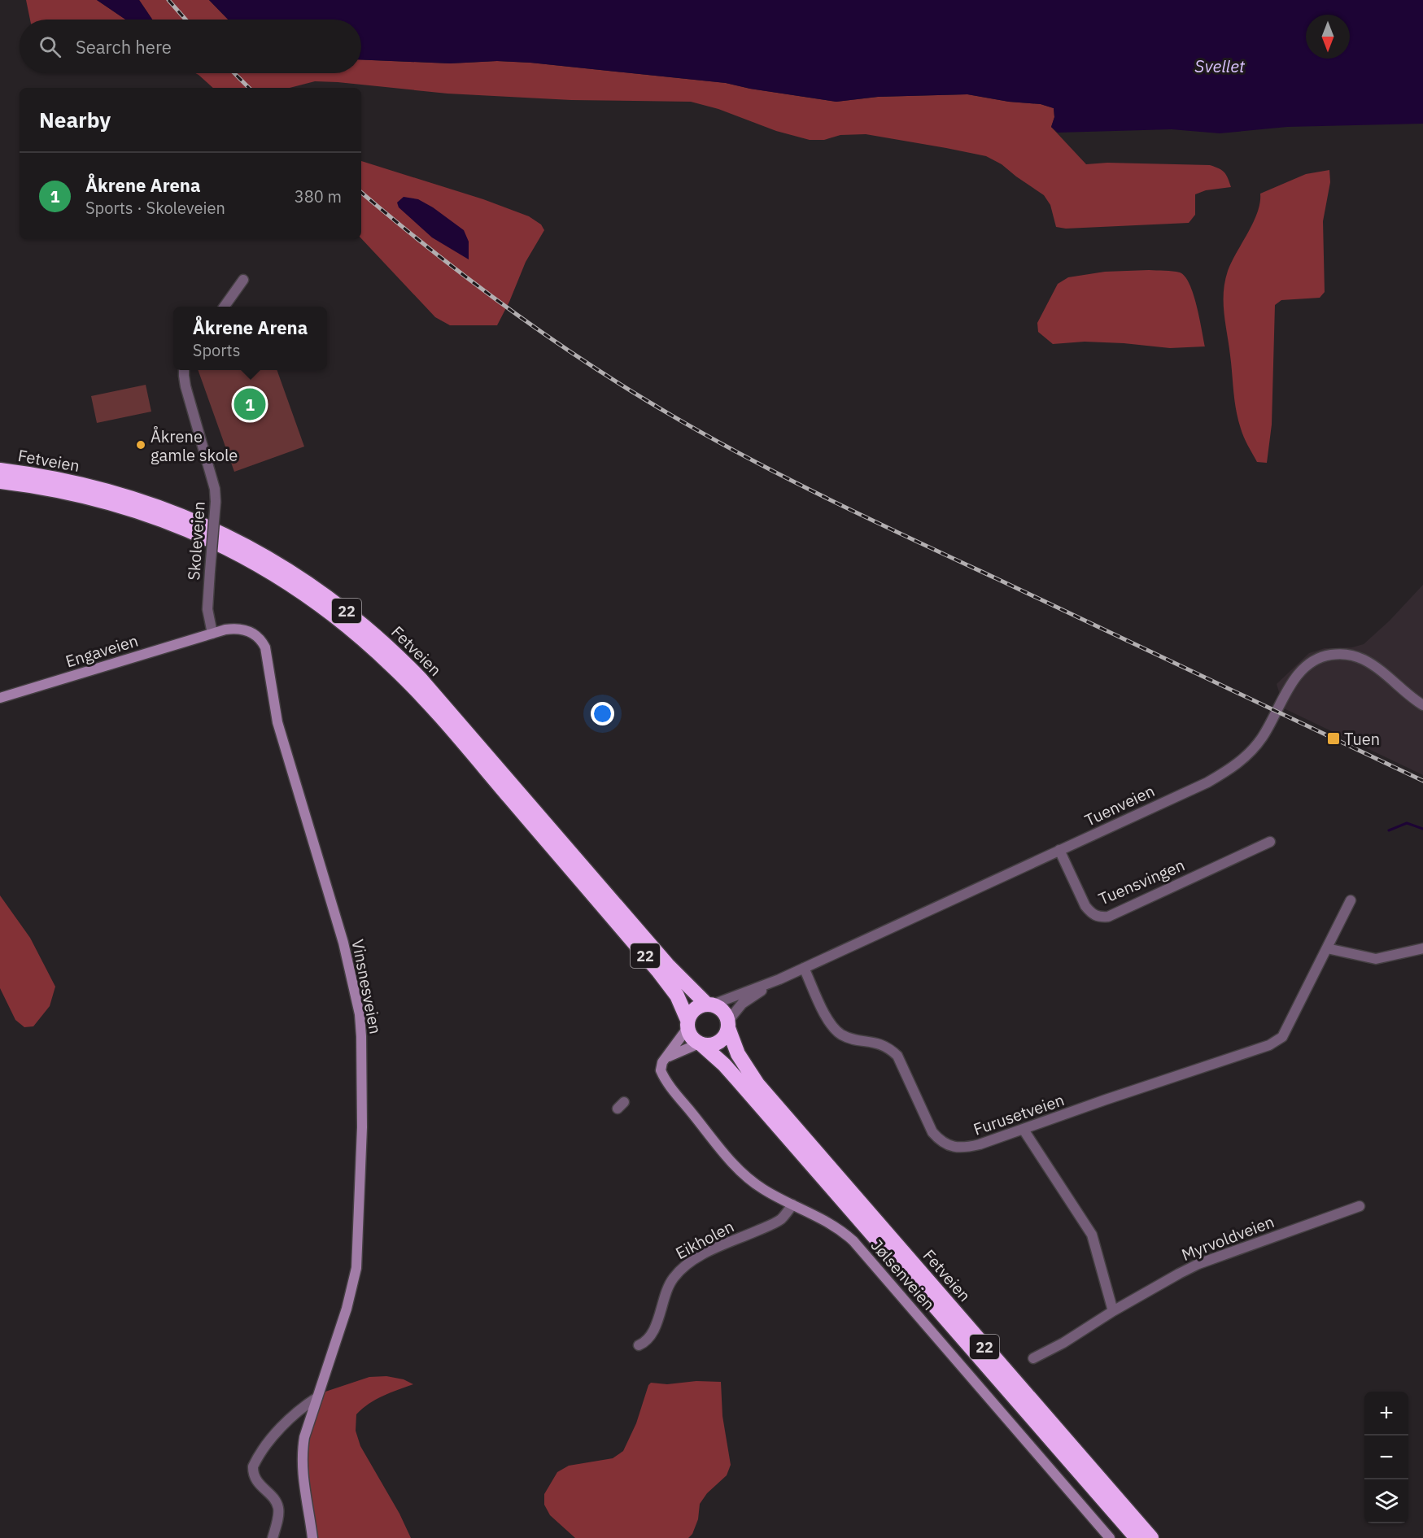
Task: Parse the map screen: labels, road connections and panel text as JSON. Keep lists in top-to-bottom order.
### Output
{
  "streets": {
    "highway": ["Fetveien", "22"],
    "main road": ["Engaveien", "Vinsnesveien", "Jølsenveien"],
    "street": [
      "Skoleveien",
      "Tuenveien",
      "Tuensvingen",
      "Furusetveien",
      "Myrvoldveien",
      "Eikholen"
    ]
  },
  "crossings": [
    ["Fetveien", "22"],
    ["Fetveien", "Tuenveien"],
    ["Skoleveien", "Engaveien"],
    ["Skoleveien", "Vinsnesveien"],
    ["22", "Tuenveien"],
    ["Engaveien", "Vinsnesveien"],
    ["Tuenveien", "Tuensvingen"],
    ["Tuenveien", "Furusetveien"],
    ["Eikholen", "Jølsenveien"]
  ],
  "water": ["Svellet"],
  "places": {
    "other": ["Åkrene gamle skole"],
    "transit": ["Tuen"]
  },
  "north": "bottom",
  "page": {
    "search": "Search here",
    "heading": "Nearby",
    "list": [
      {
        "mark": "1",
        "name": "Åkrene Arena",
        "note": "Sports · Skoleveien",
        "value": "380 m"
      }
    ],
    "popup": ["Åkrene Arena", "Sports"],
    "pins": "1",
    "map_buttons": ["+", "−"]
  }
}
